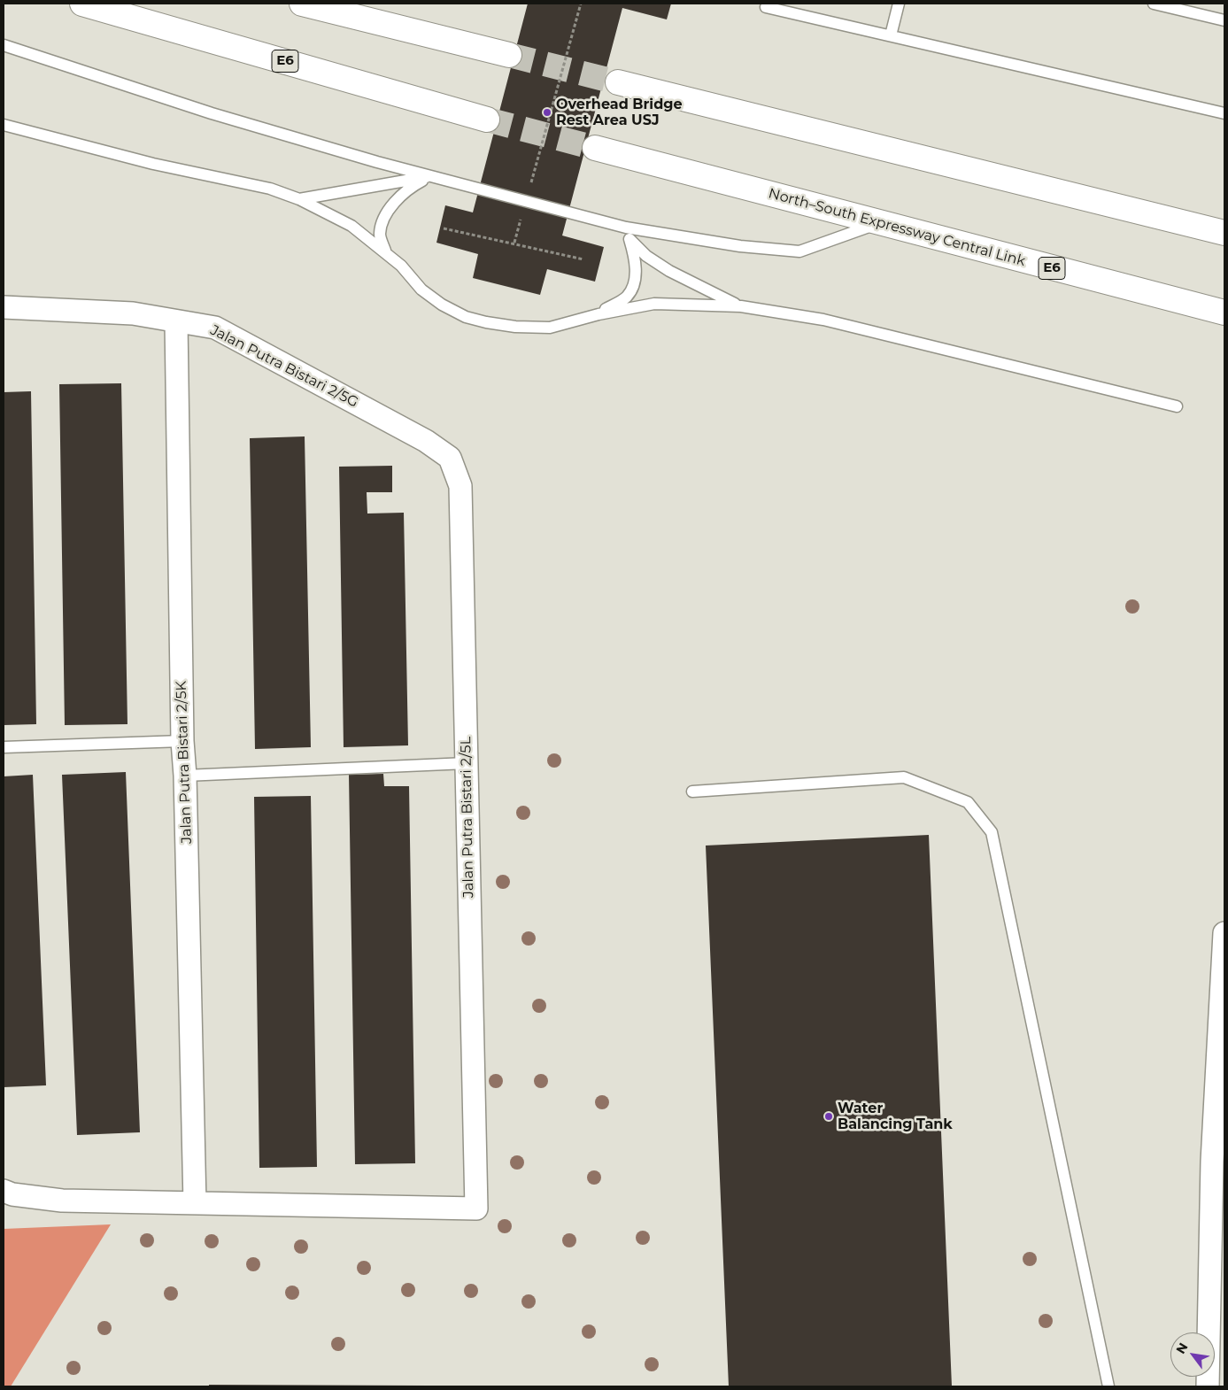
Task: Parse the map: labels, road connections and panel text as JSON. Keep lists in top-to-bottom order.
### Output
{
  "streets": {
    "highway": ["E6", "North–South Expressway Central Link"],
    "street": ["Jalan Putra Bistari 2/5G", "Jalan Putra Bistari 2/5K", "Jalan Putra Bistari 2/5L"]
  },
  "crossings": [
    ["Jalan Putra Bistari 2/5G", "Jalan Putra Bistari 2/5K"],
    ["Jalan Putra Bistari 2/5G", "Jalan Putra Bistari 2/5L"],
    ["Jalan Putra Bistari 2/5K", "Jalan Putra Bistari 2/5L"]
  ],
  "places": ["Overhead Bridge Rest Area USJ", "Water Balancing Tank"],
  "north": "top left"
}
